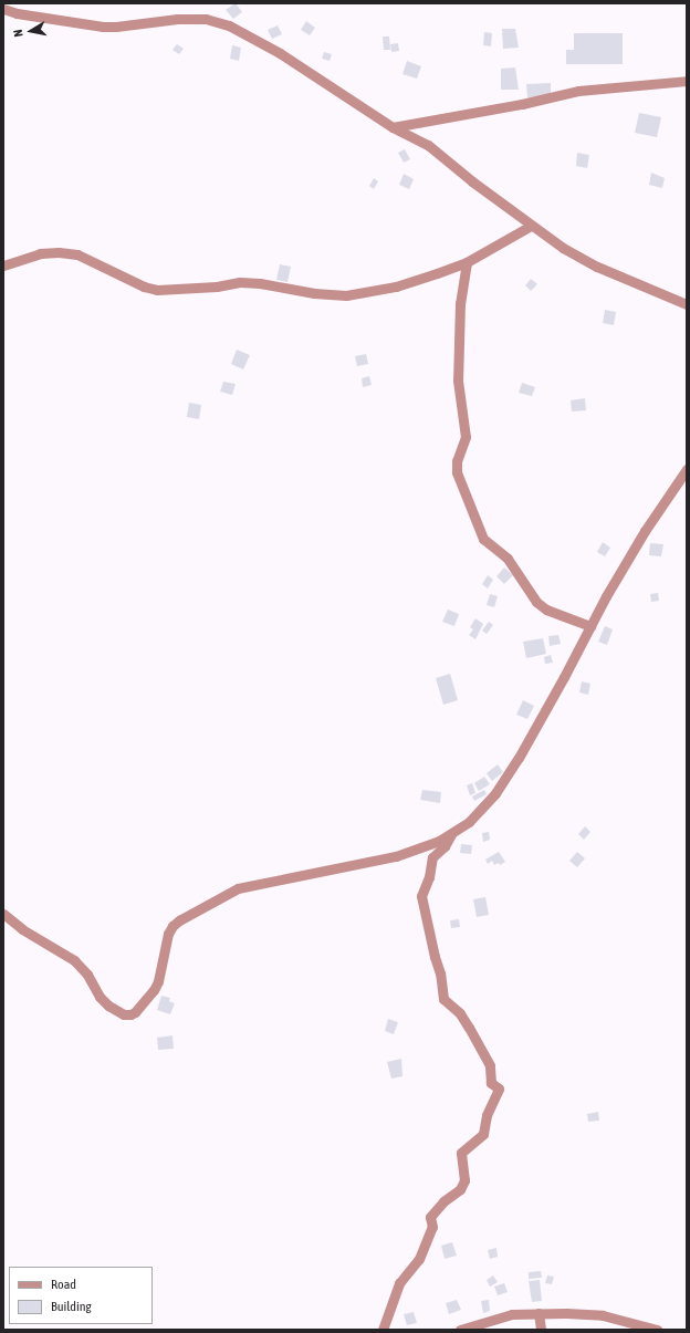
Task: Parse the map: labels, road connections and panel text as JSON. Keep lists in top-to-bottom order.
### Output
{
  "legend": ["Road", "Building"],
  "north": "left"
}
